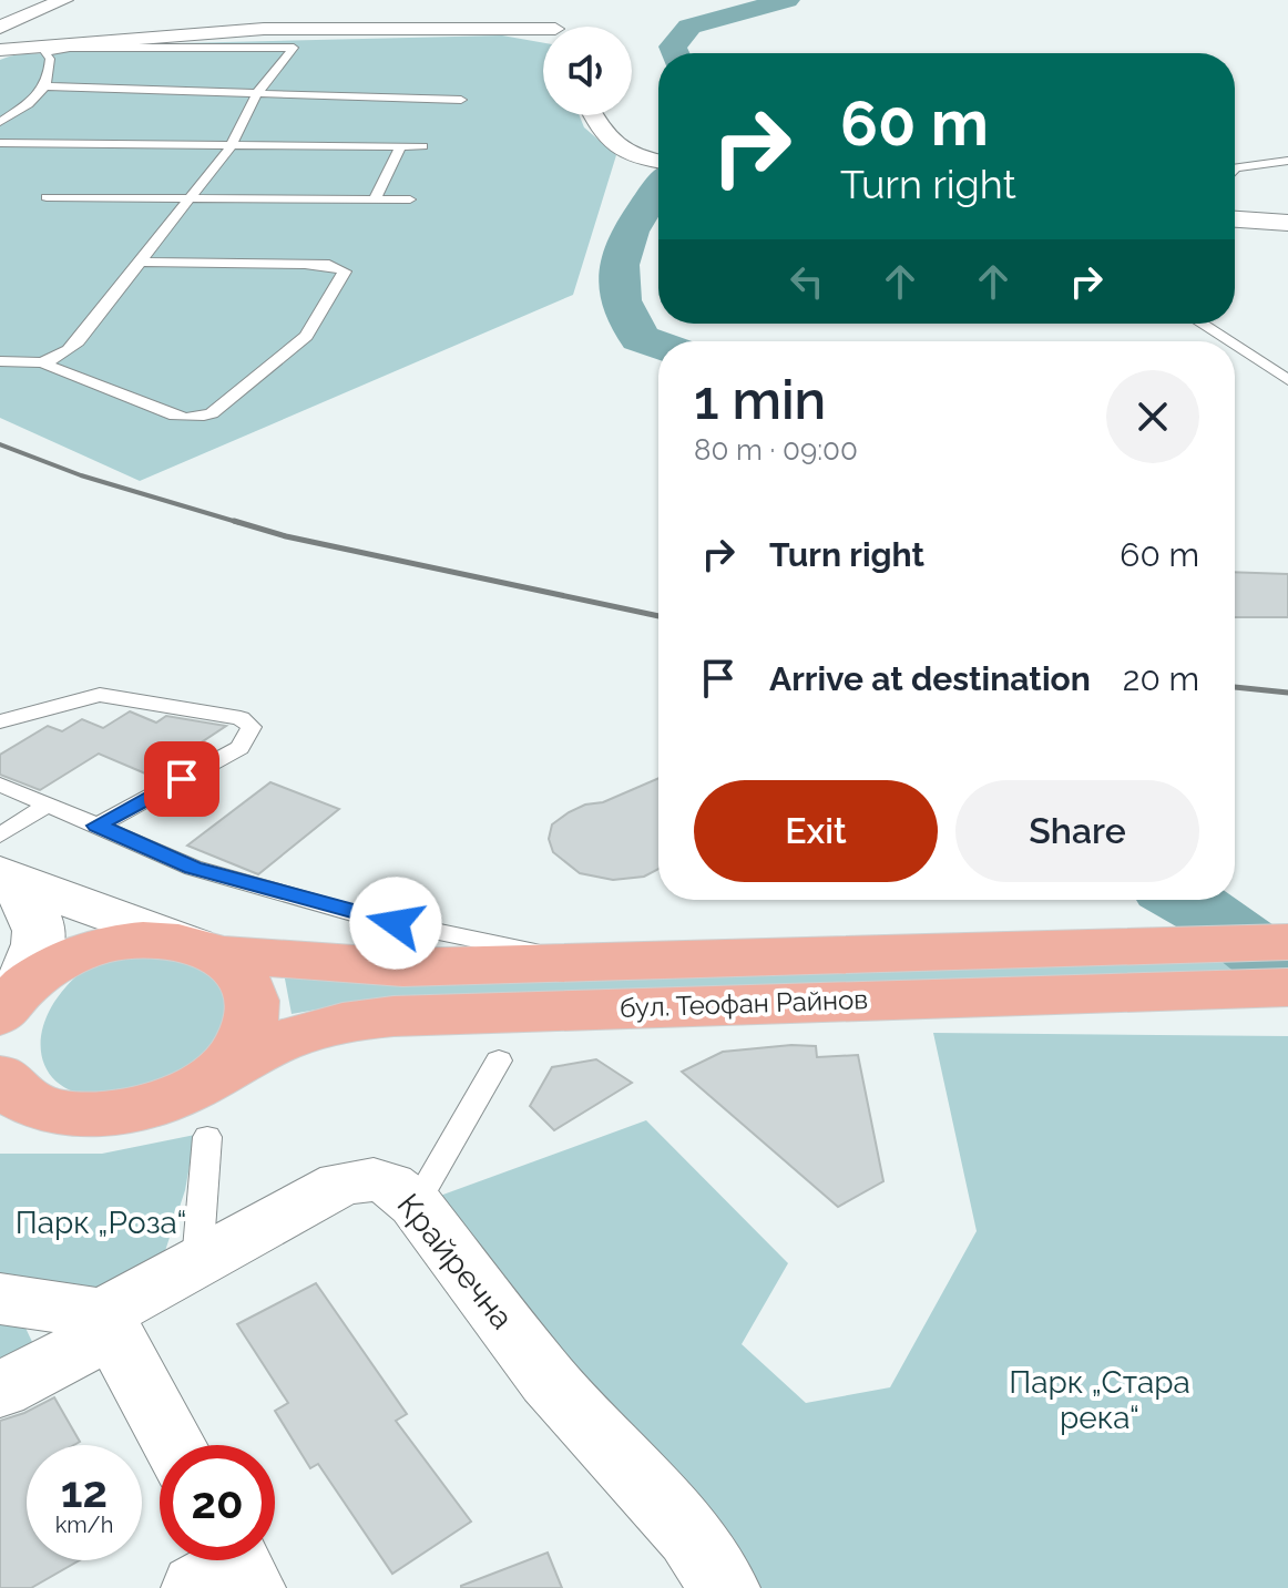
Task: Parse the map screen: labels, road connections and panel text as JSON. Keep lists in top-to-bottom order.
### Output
{
  "streets": {
    "main road": ["бул. Теофан Райнов"],
    "street": ["Крайречна"]
  },
  "parks": ["Парк „Роза“", "Парк „Стара река“"],
  "page": {
    "turn": ["60 m", "Turn right"],
    "heading": ["1 min", "80 m · 09:00"],
    "list": [
      {
        "name": "Turn right",
        "value": "60 m"
      },
      {
        "name": "Arrive at destination",
        "value": "20 m"
      }
    ],
    "buttons": ["Exit", "Share"],
    "speed": "12 km/h",
    "limit": "20"
  }
}
